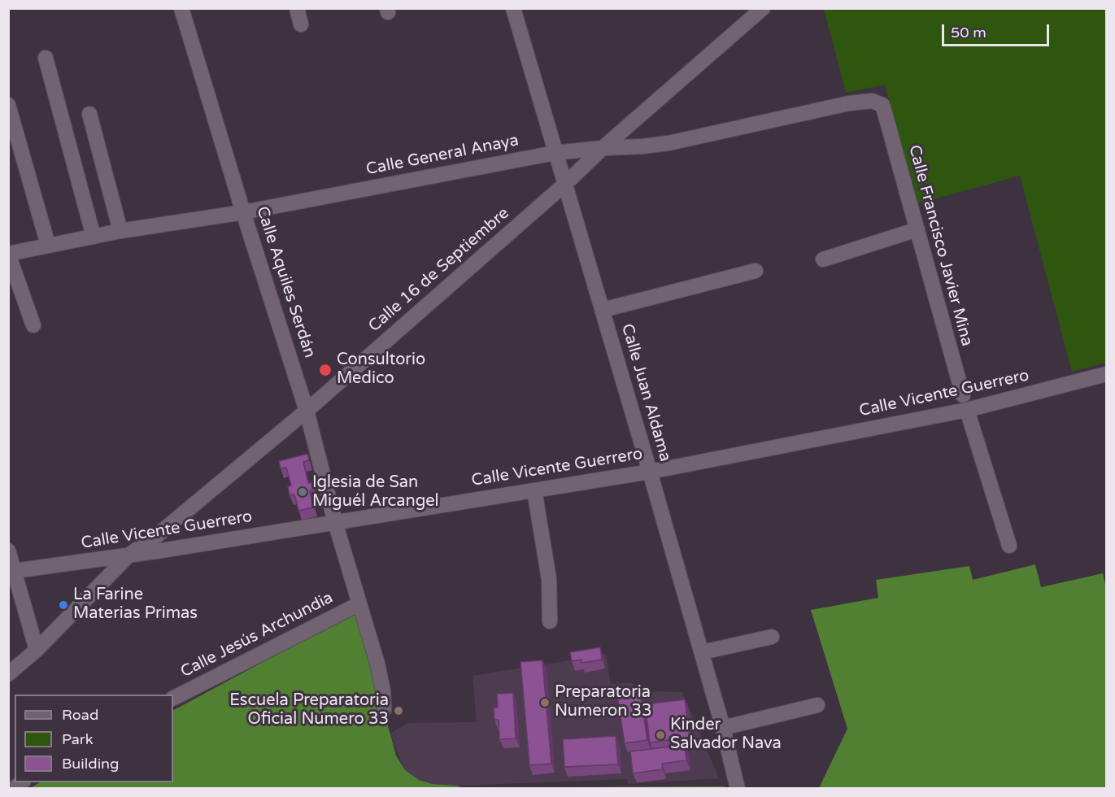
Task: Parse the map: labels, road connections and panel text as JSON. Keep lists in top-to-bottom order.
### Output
{
  "streets": {
    "street": [
      "Calle General Anaya",
      "Calle Francisco Javier Mina",
      "Calle 16 de Septiembre",
      "Calle Aquiles Serdán",
      "Calle Juan Aldama",
      "Calle Vicente Guerrero",
      "Calle Jesús Archundia"
    ]
  },
  "crossings": [
    ["Calle General Anaya", "Calle Francisco Javier Mina"],
    ["Calle General Anaya", "Calle 16 de Septiembre"],
    ["Calle General Anaya", "Calle Aquiles Serdán"],
    ["Calle General Anaya", "Calle Juan Aldama"],
    ["Calle Francisco Javier Mina", "Calle Vicente Guerrero"],
    ["Calle 16 de Septiembre", "Calle Aquiles Serdán"],
    ["Calle 16 de Septiembre", "Calle Juan Aldama"],
    ["Calle 16 de Septiembre", "Calle Vicente Guerrero"],
    ["Calle Aquiles Serdán", "Calle Vicente Guerrero"],
    ["Calle Aquiles Serdán", "Calle Jesús Archundia"],
    ["Calle Juan Aldama", "Calle Vicente Guerrero"]
  ],
  "places": [
    "Consultorio Medico",
    "Iglesia de San Miguél Arcangel",
    "La Farine Materias Primas",
    "Preparatoria Numeron 33",
    "Escuela Preparatoria Oficial Numero 33",
    "Kinder Salvador Nava"
  ],
  "legend": ["Road", "Park", "Building"],
  "scale_bar": "50 m"
}
